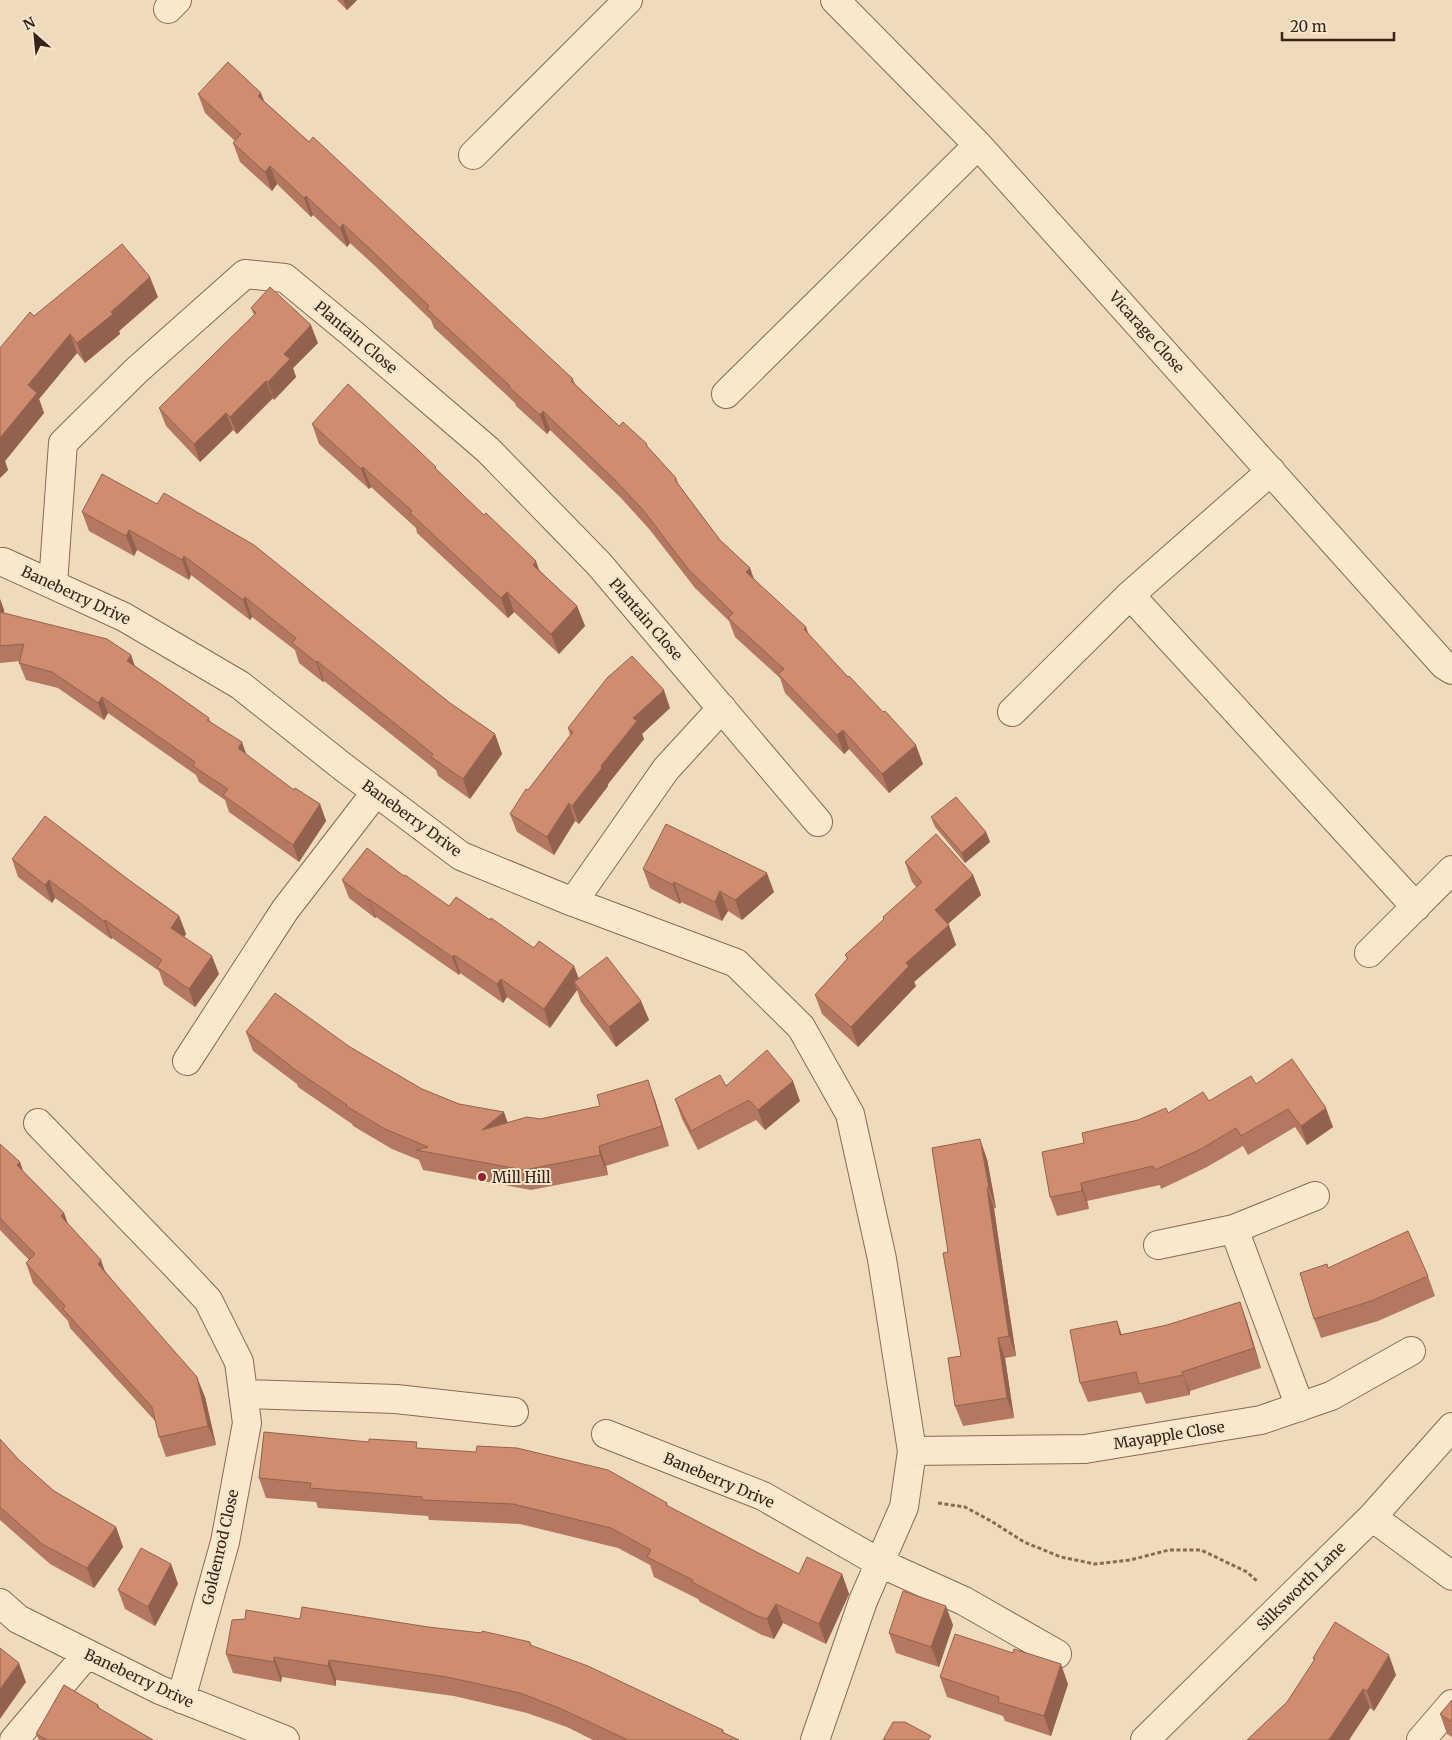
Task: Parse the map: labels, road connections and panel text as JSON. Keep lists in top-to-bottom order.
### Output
{
  "streets": {
    "street": [
      "Vicarage Close",
      "Plantain Close",
      "Baneberry Drive",
      "Mayapple Close",
      "Goldenrod Close",
      "Silksworth Lane"
    ]
  },
  "crossings": [
    ["Plantain Close", "Baneberry Drive"],
    ["Baneberry Drive", "Mayapple Close"],
    ["Baneberry Drive", "Goldenrod Close"]
  ],
  "places": ["Mill Hill"],
  "scale_bar": "20 m",
  "north": "top left"
}
